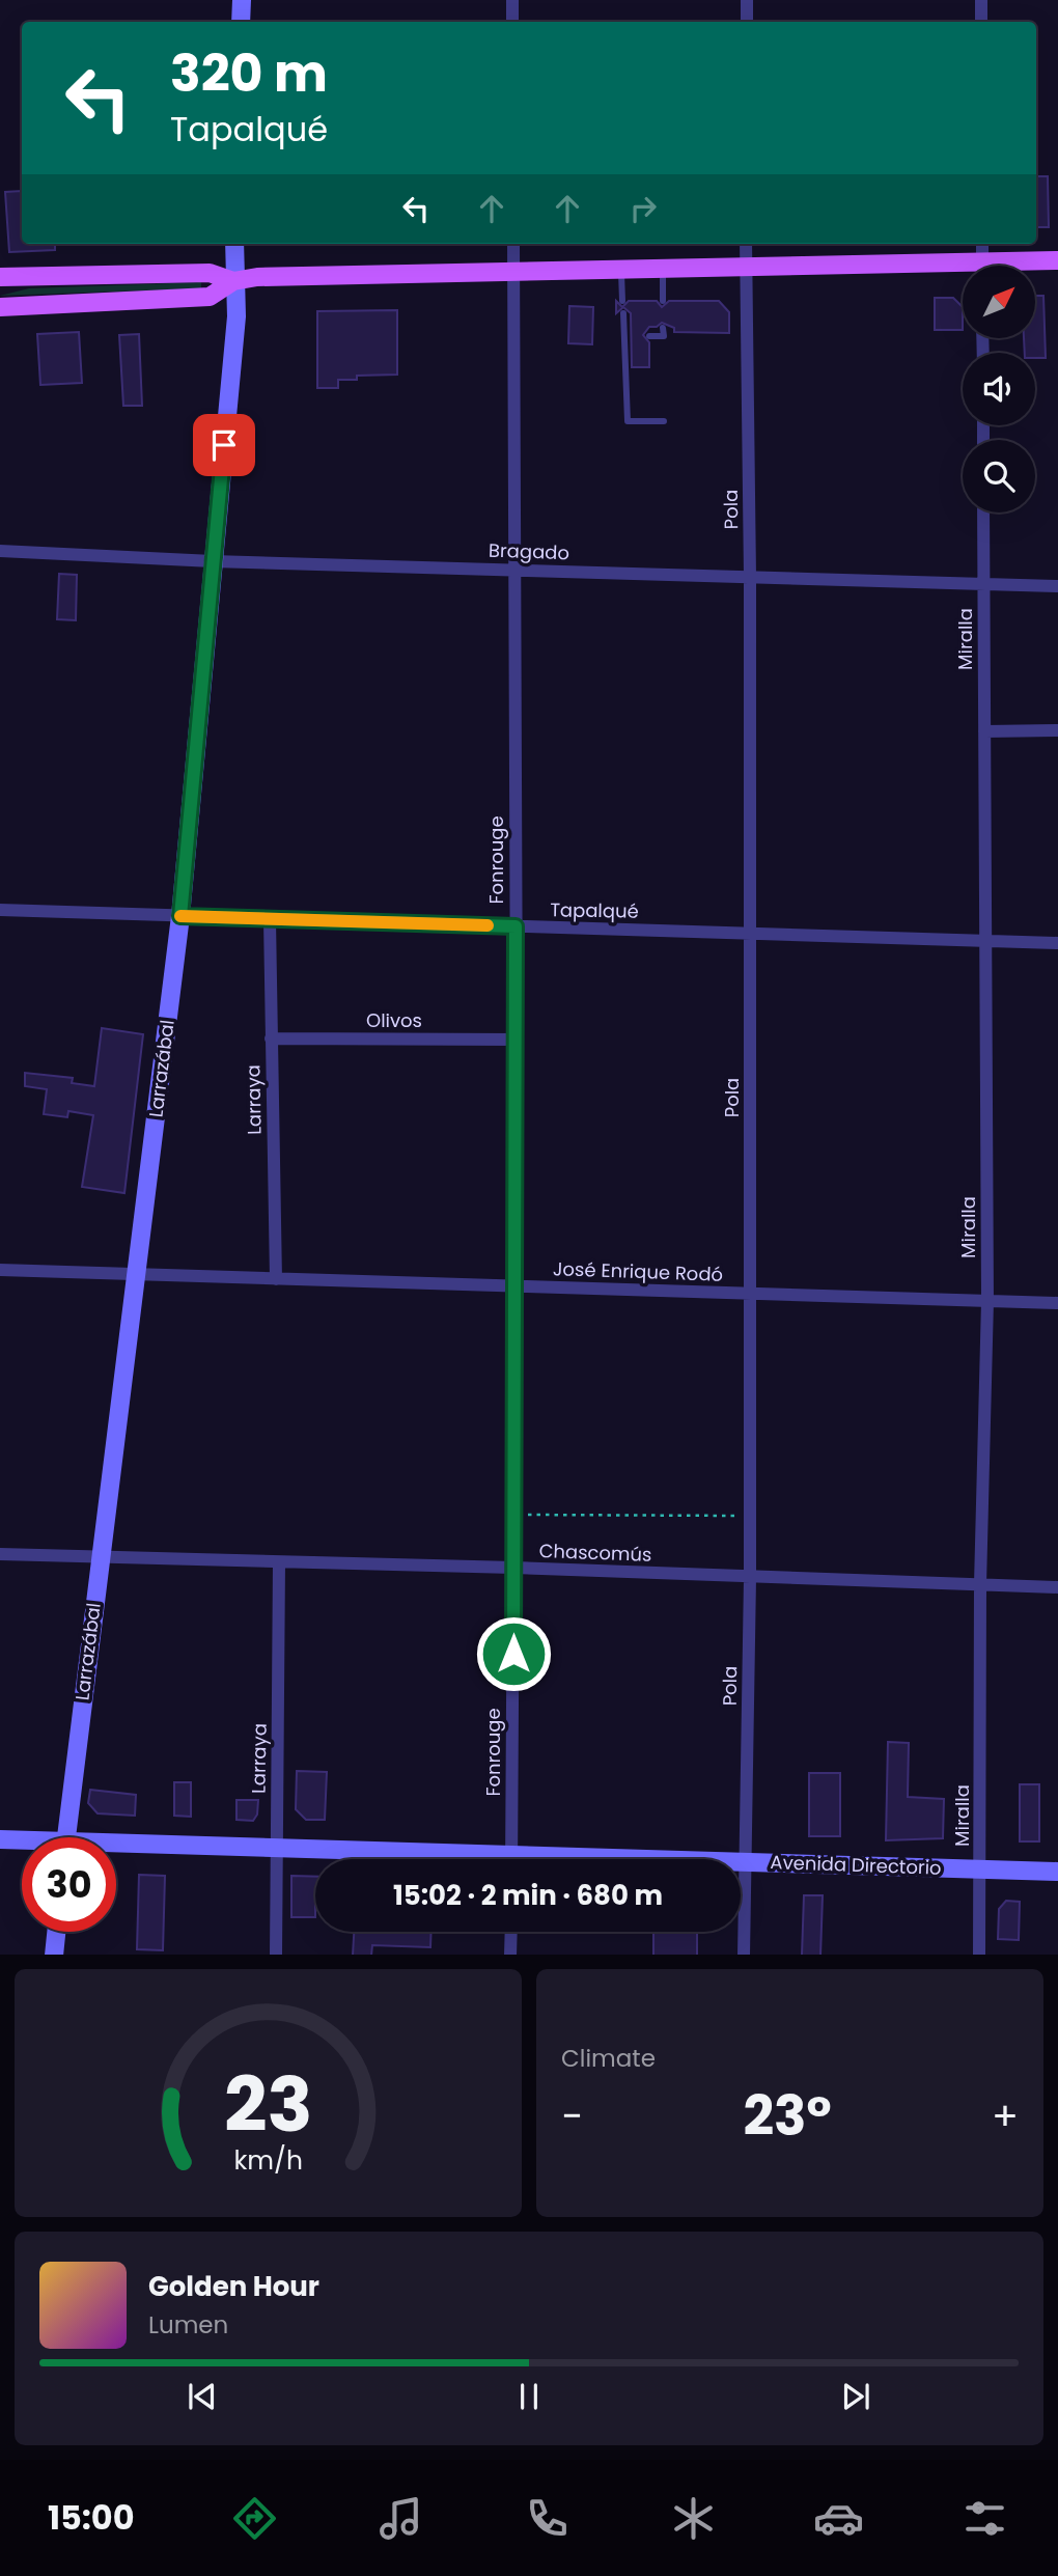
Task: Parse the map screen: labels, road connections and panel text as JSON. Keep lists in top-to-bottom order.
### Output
{
  "streets": {
    "street": [
      "Pola",
      "Bragado",
      "Miralla",
      "Fonrouge",
      "Tapalqué",
      "Olivos",
      "Larrazábal",
      "Larraya",
      "José Enrique Rodó",
      "Chascomús",
      "Avenida Directorio"
    ]
  },
  "crossings": [
    ["Pola", "Bragado"],
    ["Pola", "Tapalqué"],
    ["Pola", "José Enrique Rodó"],
    ["Pola", "Chascomús"],
    ["Pola", "Avenida Directorio"],
    ["Bragado", "Miralla"],
    ["Bragado", "Fonrouge"],
    ["Bragado", "Larrazábal"],
    ["Miralla", "Tapalqué"],
    ["Miralla", "José Enrique Rodó"],
    ["Miralla", "Chascomús"],
    ["Miralla", "Avenida Directorio"],
    ["Fonrouge", "Tapalqué"],
    ["Fonrouge", "Olivos"],
    ["Fonrouge", "José Enrique Rodó"],
    ["Fonrouge", "Chascomús"],
    ["Tapalqué", "Larrazábal"],
    ["Tapalqué", "Larraya"],
    ["Olivos", "Larraya"],
    ["Larrazábal", "José Enrique Rodó"],
    ["Larrazábal", "Chascomús"],
    ["Larraya", "José Enrique Rodó"],
    ["Larraya", "Chascomús"],
    ["Larraya", "Avenida Directorio"]
  ],
  "north": "top right",
  "page": {
    "turn": ["320 m", "Tapalqué"],
    "limit": "30",
    "trip": "15:02 · 2 min · 680 m",
    "tile": "Climate",
    "heat": ["−", "23°", "+"],
    "song": ["Golden Hour", "Lumen"],
    "tabs": "15:00",
    "gauge": ["23", "km/h"]
  }
}
